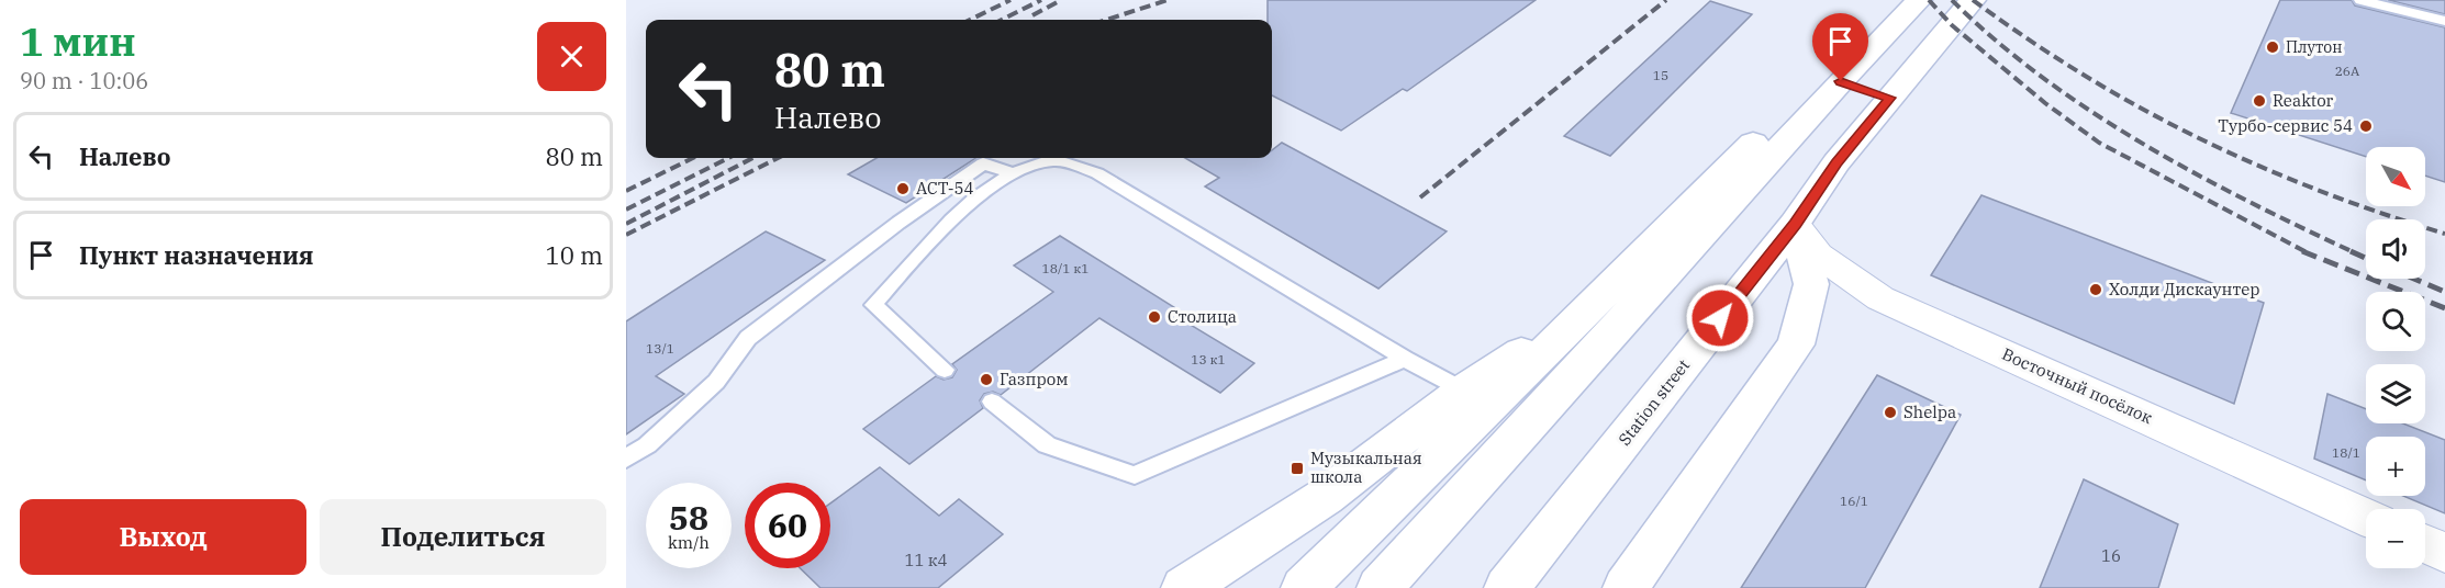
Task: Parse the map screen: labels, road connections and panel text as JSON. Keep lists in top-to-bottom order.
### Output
{
  "streets": {
    "main road": ["Station street"],
    "street": ["Восточный посёлок"]
  },
  "crossings": [
    ["Восточный посёлок", "Station street"]
  ],
  "places": {
    "other": [
      "Плутон",
      "Reaktor",
      "Турбо-сервис 54",
      "АСТ-54",
      "Холди Дискаунтер",
      "Столица",
      "Газпром",
      "Shelpa"
    ],
    "transit": ["Музыкальная школа"]
  },
  "house_numbers": [
    "26А",
    "15",
    "18/1 к1",
    "13/1",
    "13 к1",
    "18/1",
    "16/1",
    "16",
    "11 к4"
  ],
  "north": "bottom right",
  "page": {
    "heading": ["1 мин", "90 m · 10:06"],
    "turn": ["80 m", "Налево"],
    "list": [
      {
        "name": "Налево",
        "value": "80 m"
      },
      {
        "name": "Пункт назначения",
        "value": "10 m"
      }
    ],
    "map_buttons": ["+", "−"],
    "speed": "58 km/h",
    "limit": "60",
    "buttons": ["Выход", "Поделиться"]
  }
}
